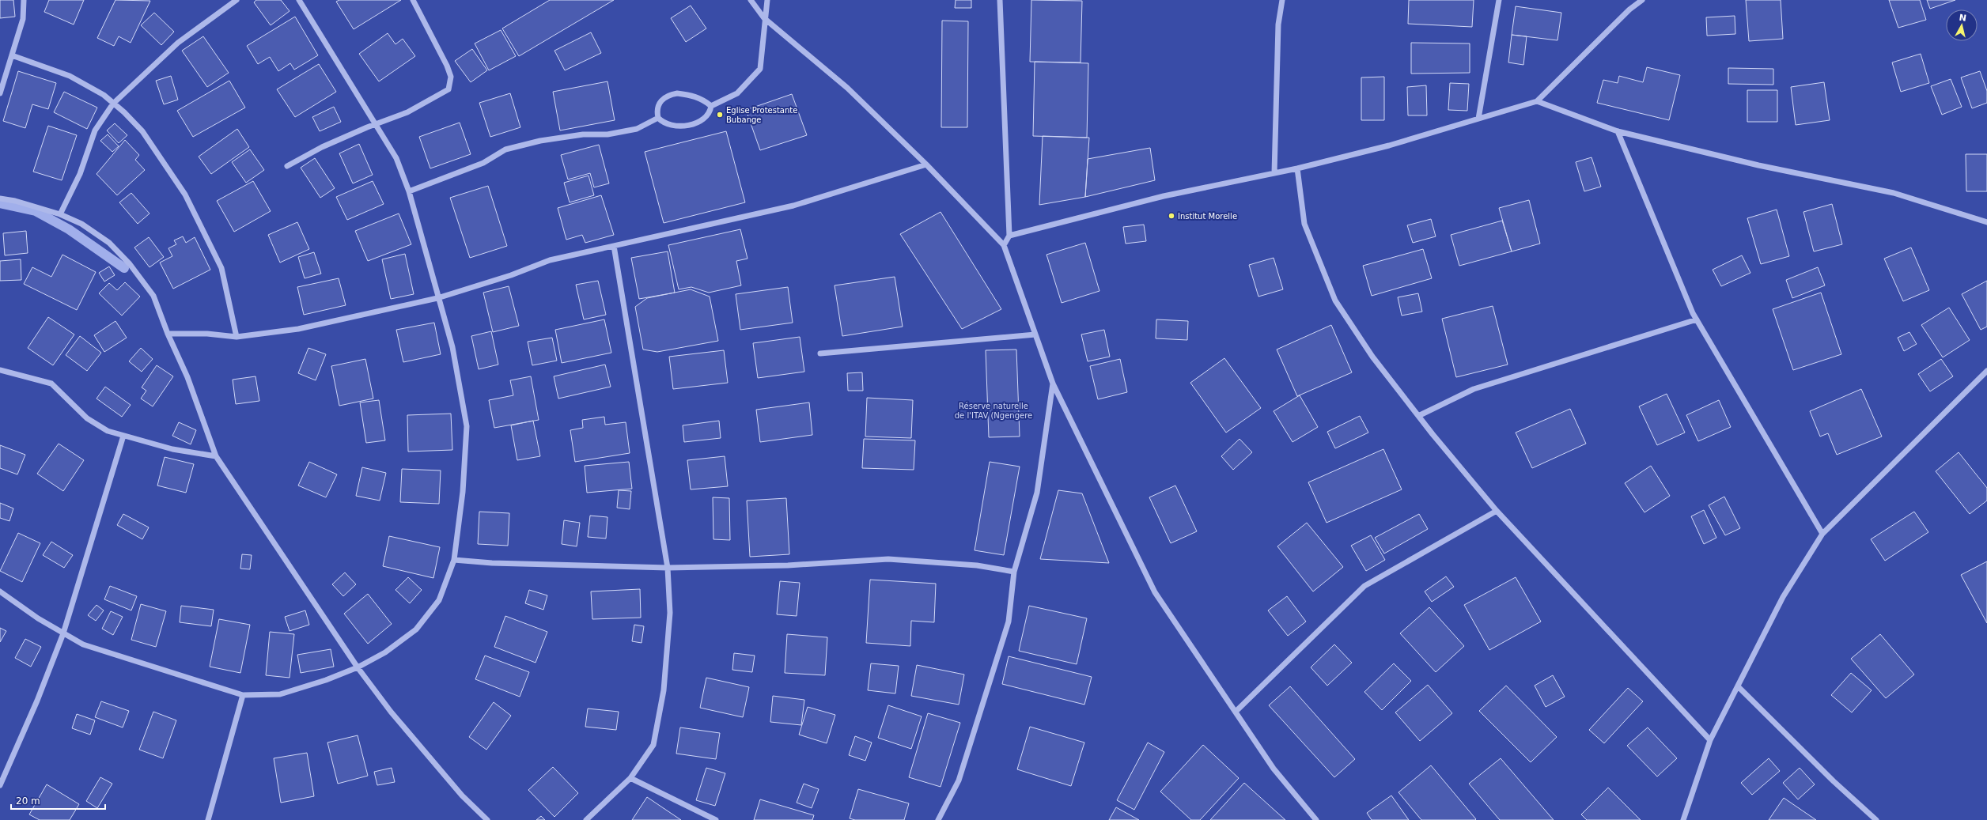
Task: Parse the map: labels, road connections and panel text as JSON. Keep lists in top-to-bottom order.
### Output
{
  "parks": ["Réserve naturelle de l'ITAV (Ngengere"],
  "places": ["Eglise Protestante Bubange", "Institut Morelle"],
  "scale_bar": "20 m",
  "north": "top"
}
